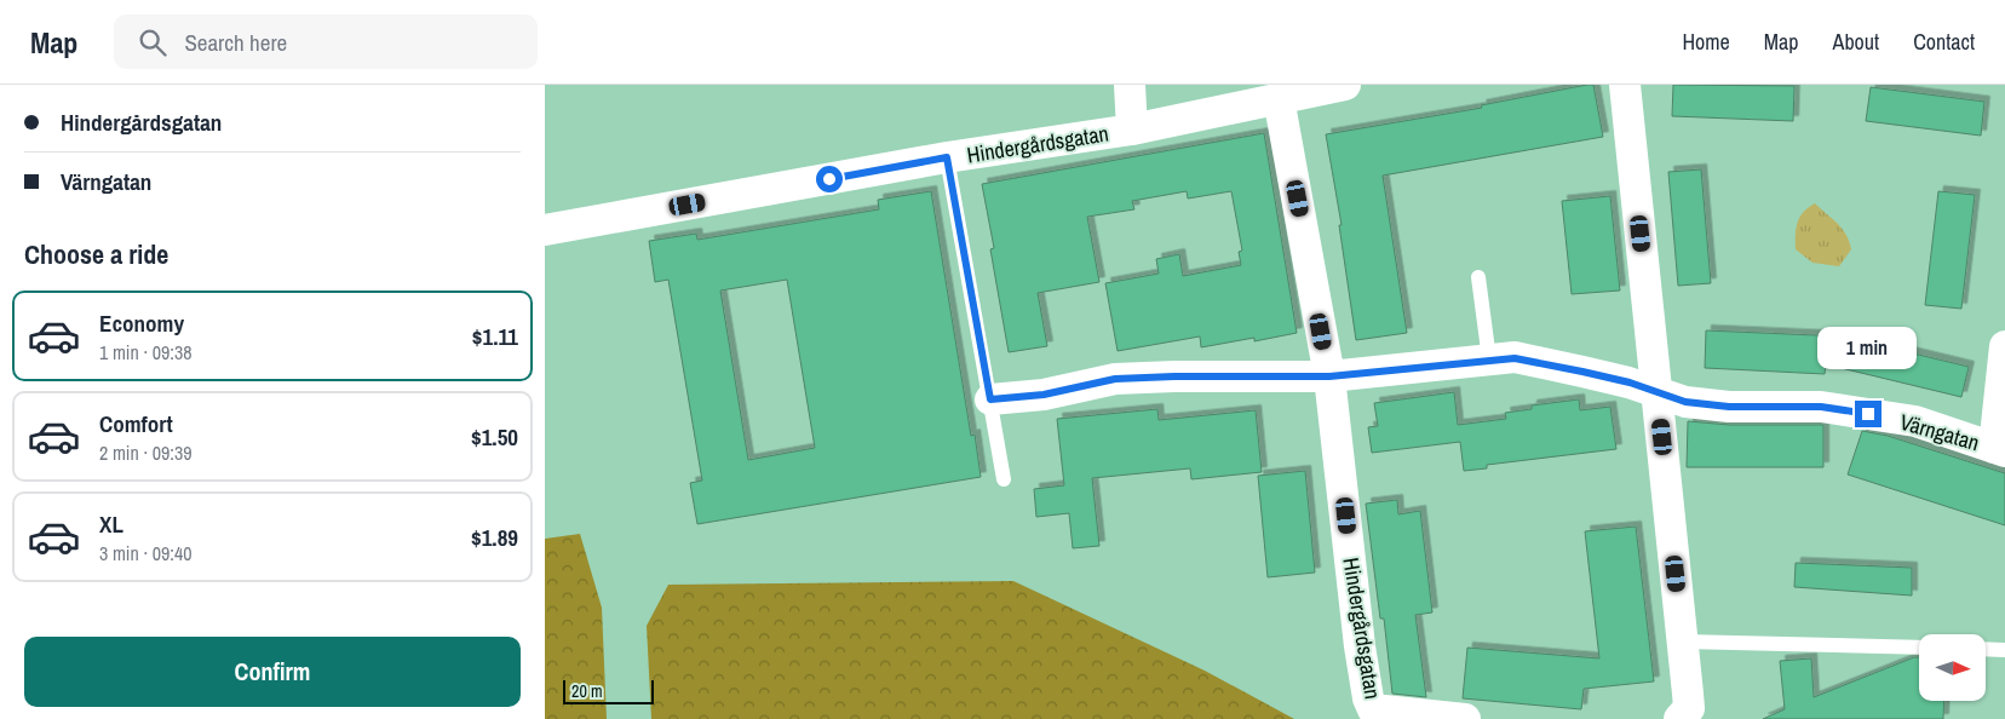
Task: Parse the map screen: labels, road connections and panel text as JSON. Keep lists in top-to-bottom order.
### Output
{
  "streets": {
    "street": ["Hindergårdsgatan", "Värngatan"]
  },
  "crossings": [
    ["Hindergårdsgatan", "Värngatan"]
  ],
  "scale_bar": "20 m",
  "north": "right",
  "page": {
    "header": "Map",
    "search": "Search here",
    "nav": [
      "Home",
      "Map",
      "About",
      "Contact"
    ],
    "banner": ["Hindergårdsgatan", "Värngatan"],
    "heading": "Choose a ride",
    "list": [
      {
        "name": "Economy",
        "note": "1 min · 09:38",
        "value": "$1.11"
      },
      {
        "name": "Comfort",
        "note": "2 min · 09:39",
        "value": "$1.50"
      },
      {
        "name": "XL",
        "note": "3 min · 09:40",
        "value": "$1.89"
      }
    ],
    "bubble": "1 min",
    "buttons": "Confirm",
    "scale": "20 m"
  }
}
